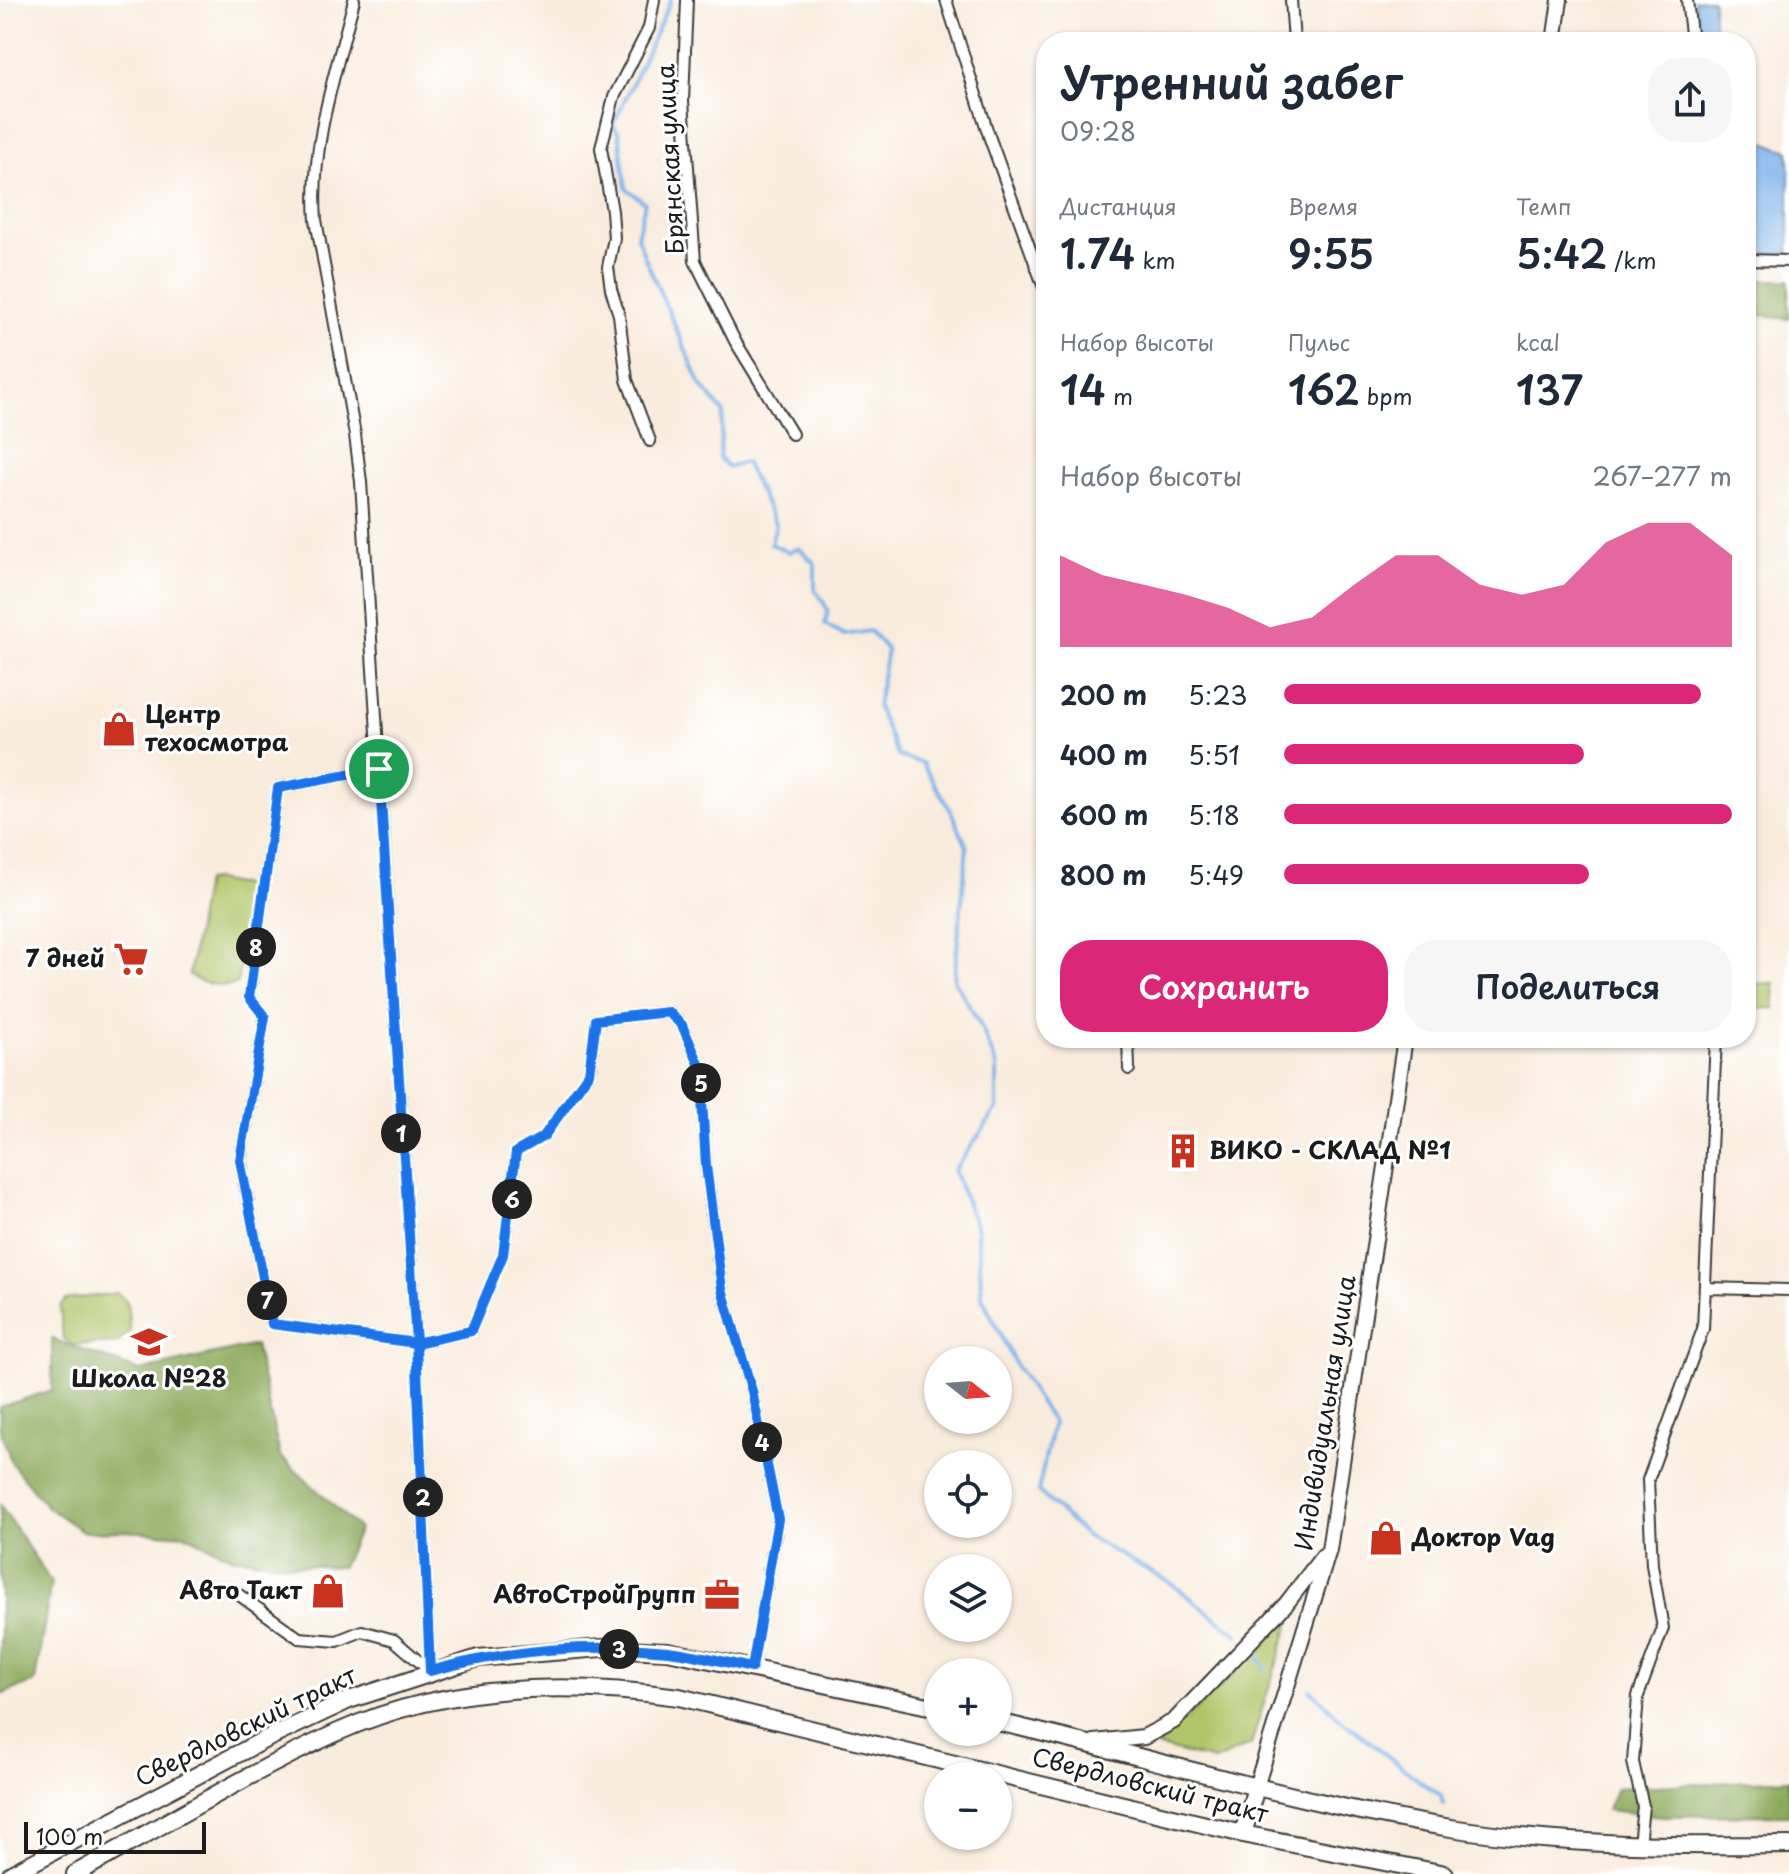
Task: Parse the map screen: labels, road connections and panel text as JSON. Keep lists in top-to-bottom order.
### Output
{
  "streets": {
    "main road": ["Индивидуальная улица", "Свердловский тракт"],
    "street": ["Брянская улица"]
  },
  "crossings": [
    ["Индивидуальная улица", "Свердловский тракт"]
  ],
  "places": {
    "shop": ["Центр техосмотра", "Доктор Vag", "Авто Такт"],
    "supermarket": ["7 дней"],
    "building": ["ВИКО - СКЛАД №1"],
    "school or university": ["Школа №28"],
    "office": ["АвтоСтройГрупп"]
  },
  "scale_bar": "100 m",
  "north": "right",
  "page": {
    "heading": ["Утренний забег", "09:28"],
    "stats": [
      ["Дистанция", "1.74 km"],
      ["Время", "9:55"],
      ["Темп", "5:42 /km"],
      ["Набор высоты", "14 m"],
      ["Пульс", "162 bpm"],
      ["kcal", "137"]
    ],
    "chart": ["Набор высоты", "267–277 m"],
    "list": [
      {
        "name": "200 m",
        "note": "5:23"
      },
      {
        "name": "400 m",
        "note": "5:51"
      },
      {
        "name": "600 m",
        "note": "5:18"
      },
      {
        "name": "800 m",
        "note": "5:49"
      }
    ],
    "buttons": ["Сохранить", "Поделиться"],
    "pins": [
      "8",
      "5",
      "1",
      "6",
      "7",
      "4",
      "2",
      "3"
    ],
    "map_buttons": ["+", "−"],
    "scale": "100 m"
  }
}
